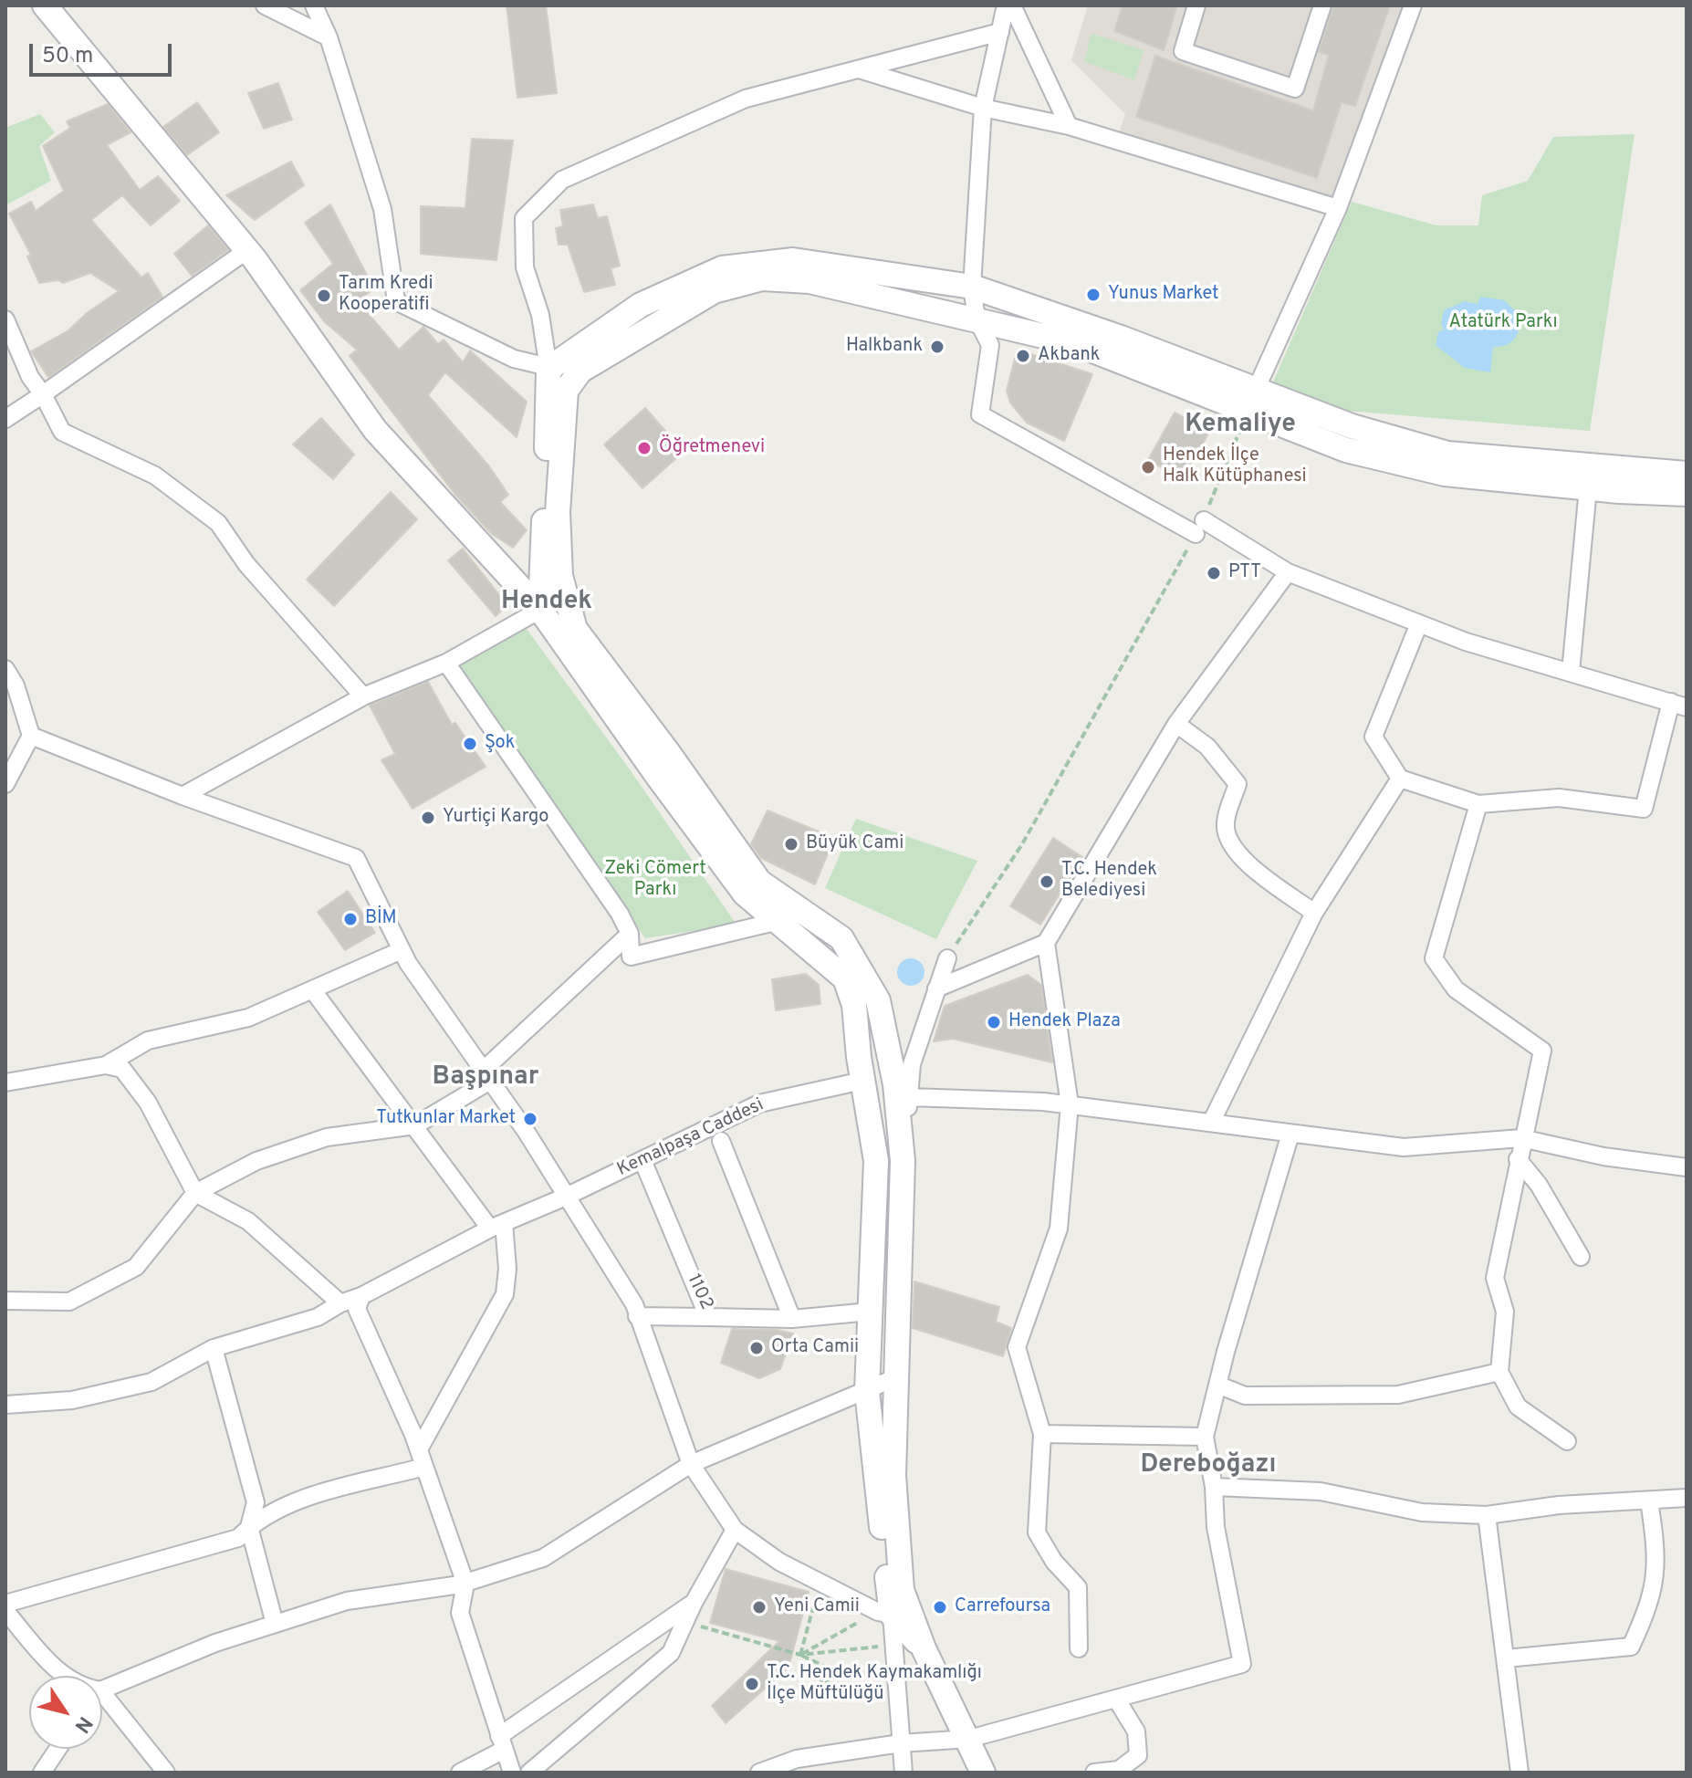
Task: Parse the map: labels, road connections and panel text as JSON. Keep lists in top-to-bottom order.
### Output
{
  "streets": {
    "street": ["Kemalpaşa Caddesi", "1102"]
  },
  "crossings": [
    ["Kemalpaşa Caddesi", "1102"]
  ],
  "districts": [
    "Kemaliye",
    "Hendek",
    "Başpınar",
    "Dereboğazı"
  ],
  "parks": ["Atatürk Parkı", "Zeki Cömert Parkı"],
  "places": [
    "Yunus Market",
    "Tarım Kredi Kooperatifi",
    "Halkbank",
    "Akbank",
    "Öğretmenevi",
    "Hendek İlçe Halk Kütüphanesi",
    "PTT",
    "Şok",
    "Yurtiçi Kargo",
    "Büyük Cami",
    "T.C. Hendek Belediyesi",
    "BİM",
    "Hendek Plaza",
    "Tutkunlar Market",
    "Orta Camii",
    "Yeni Camii",
    "Carrefoursa",
    "T.C. Hendek Kaymakamlığı İlçe Müftülüğü"
  ],
  "scale_bar": "50 m",
  "north": "bottom right"
}
